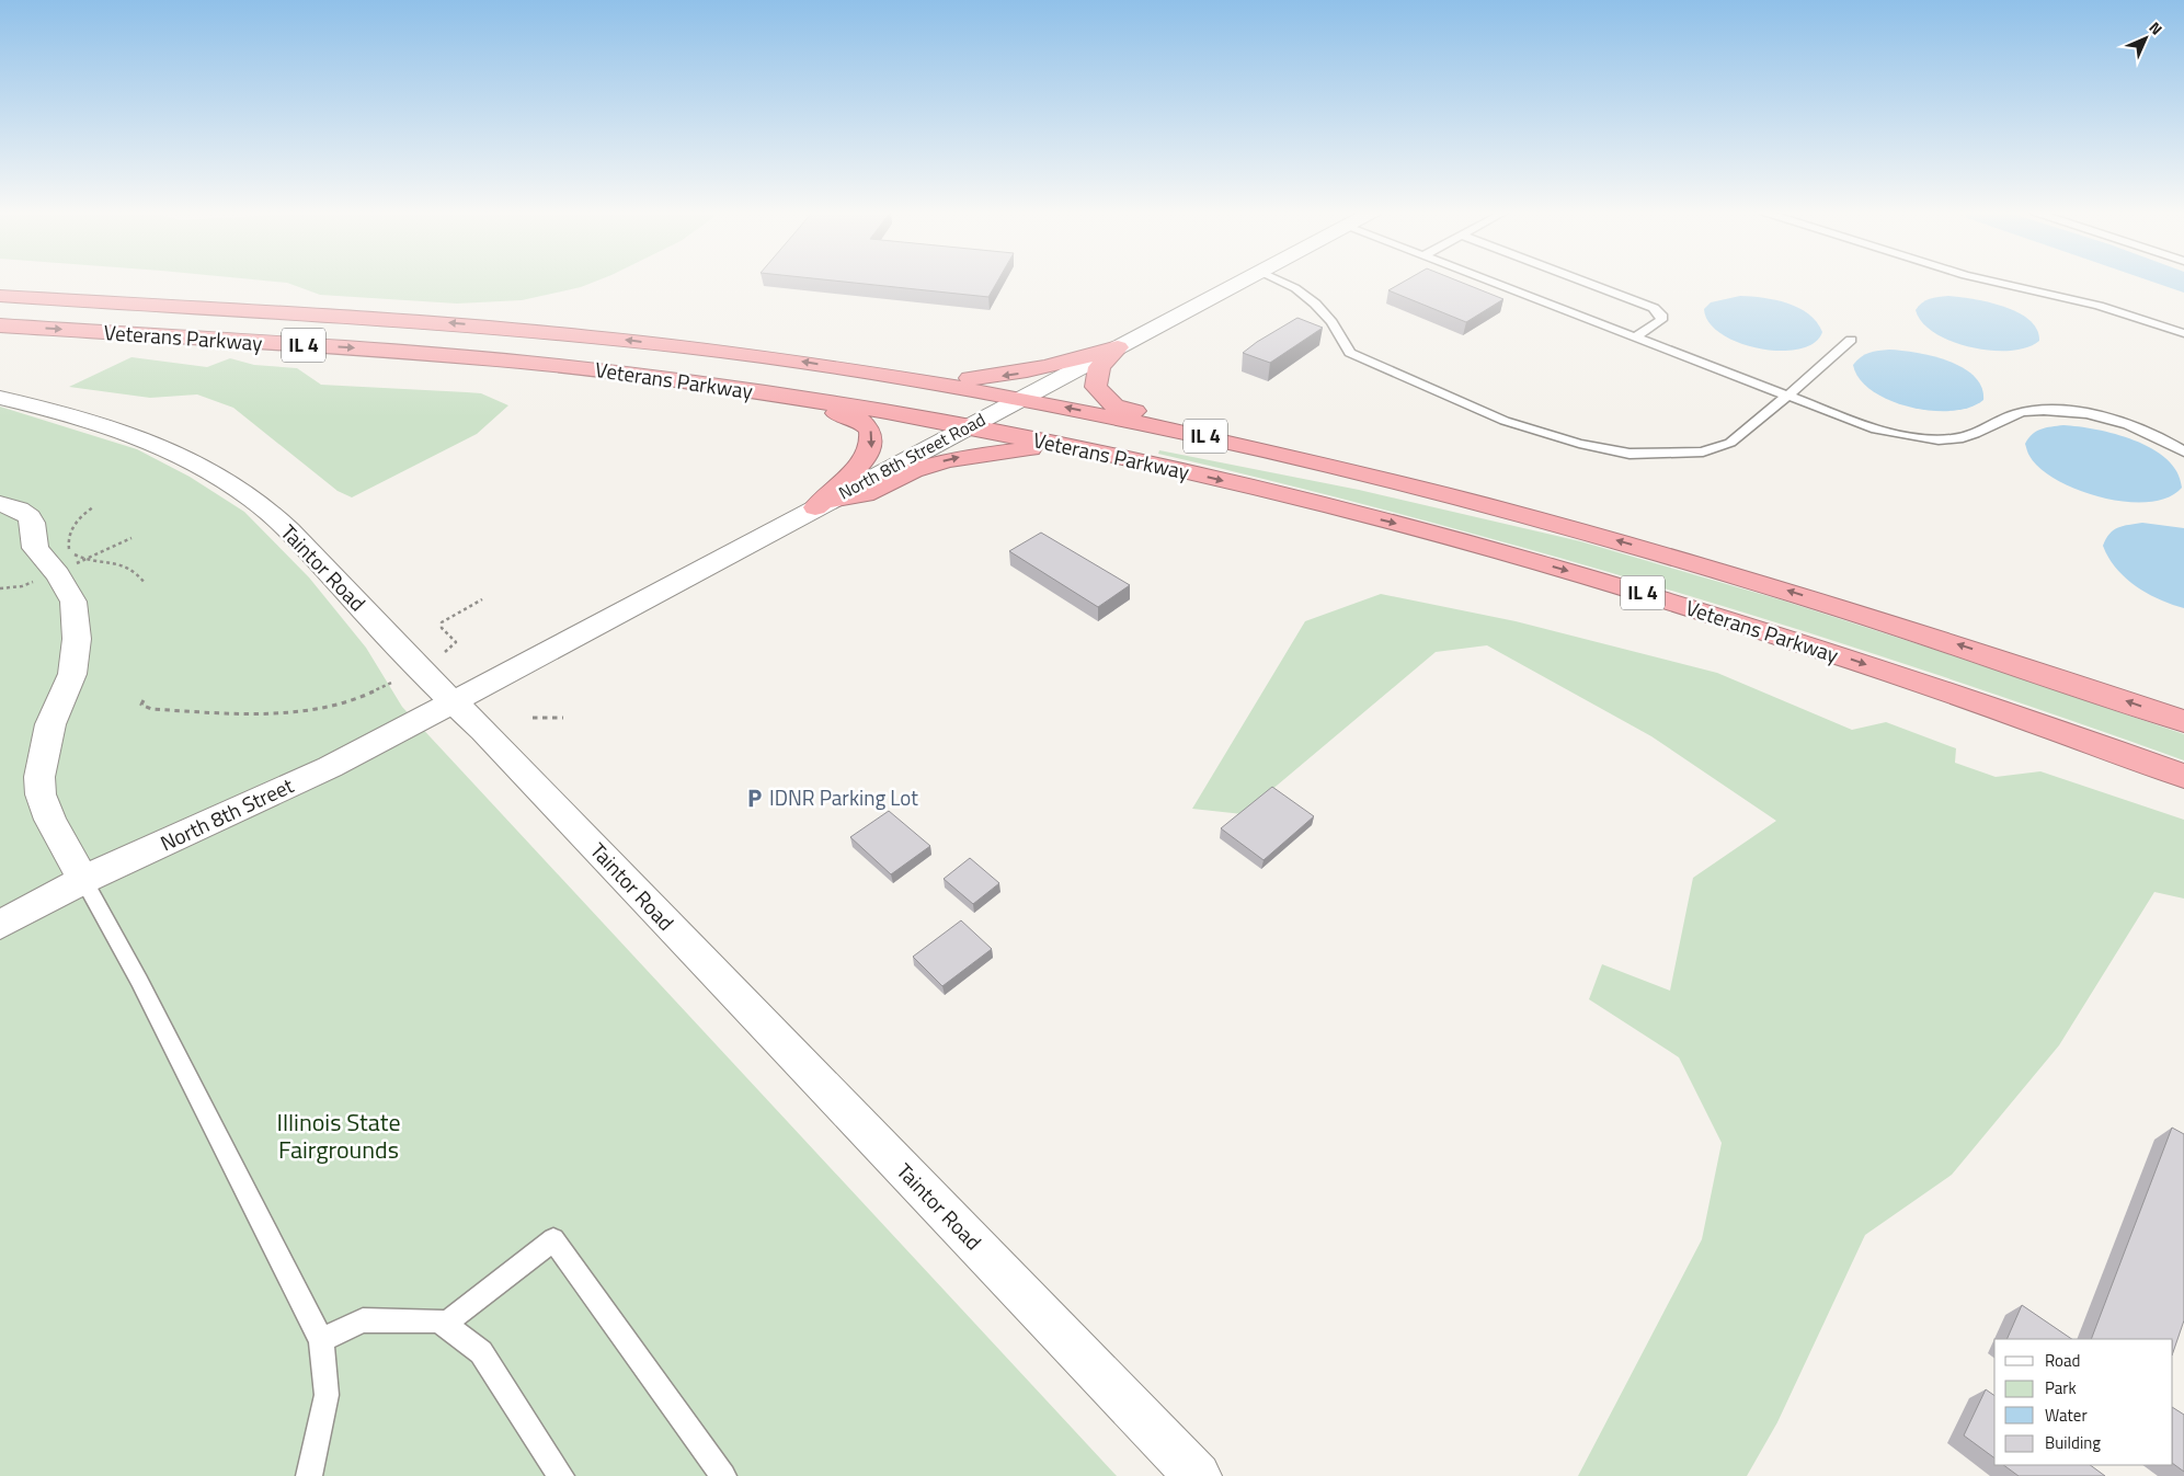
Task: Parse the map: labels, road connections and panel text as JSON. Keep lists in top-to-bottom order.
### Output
{
  "streets": {
    "highway": ["Veterans Parkway", "IL 4"],
    "street": ["North 8th Street Road", "Taintor Road", "North 8th Street"]
  },
  "crossings": [
    ["Veterans Parkway", "North 8th Street Road"],
    ["North 8th Street Road", "Taintor Road"],
    ["North 8th Street Road", "North 8th Street"],
    ["Taintor Road", "North 8th Street"]
  ],
  "parks": ["Illinois State Fairgrounds"],
  "places": {
    "parking": ["IDNR Parking Lot"]
  },
  "legend": [
    "Road",
    "Park",
    "Water",
    "Building"
  ],
  "north": "top right"
}
